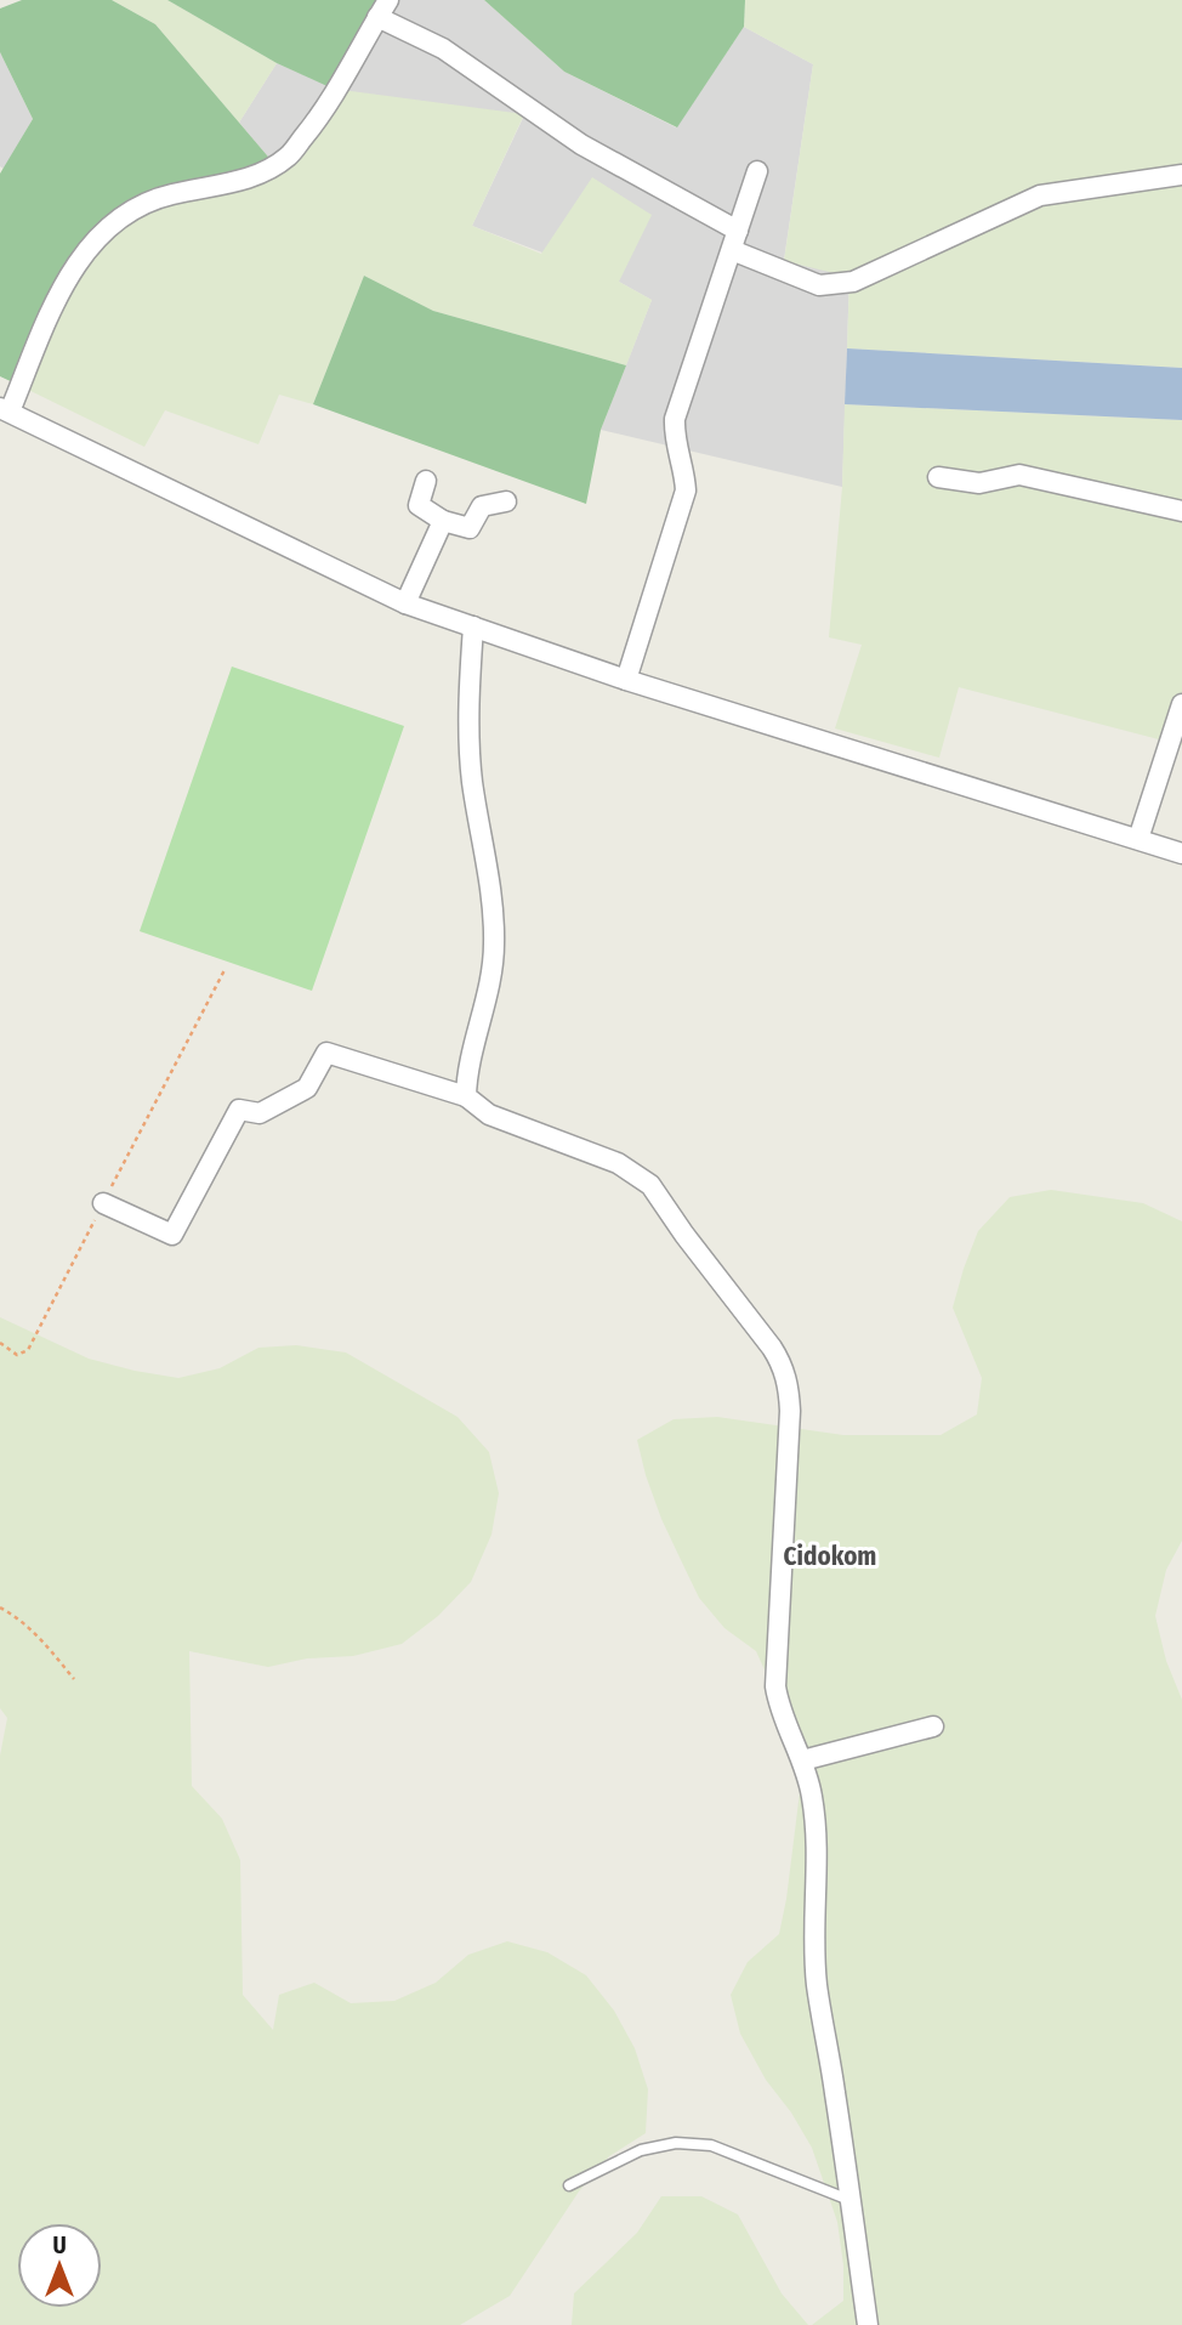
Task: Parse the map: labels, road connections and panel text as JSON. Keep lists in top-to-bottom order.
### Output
{
  "districts": ["Cidokom"],
  "north": "top"
}
